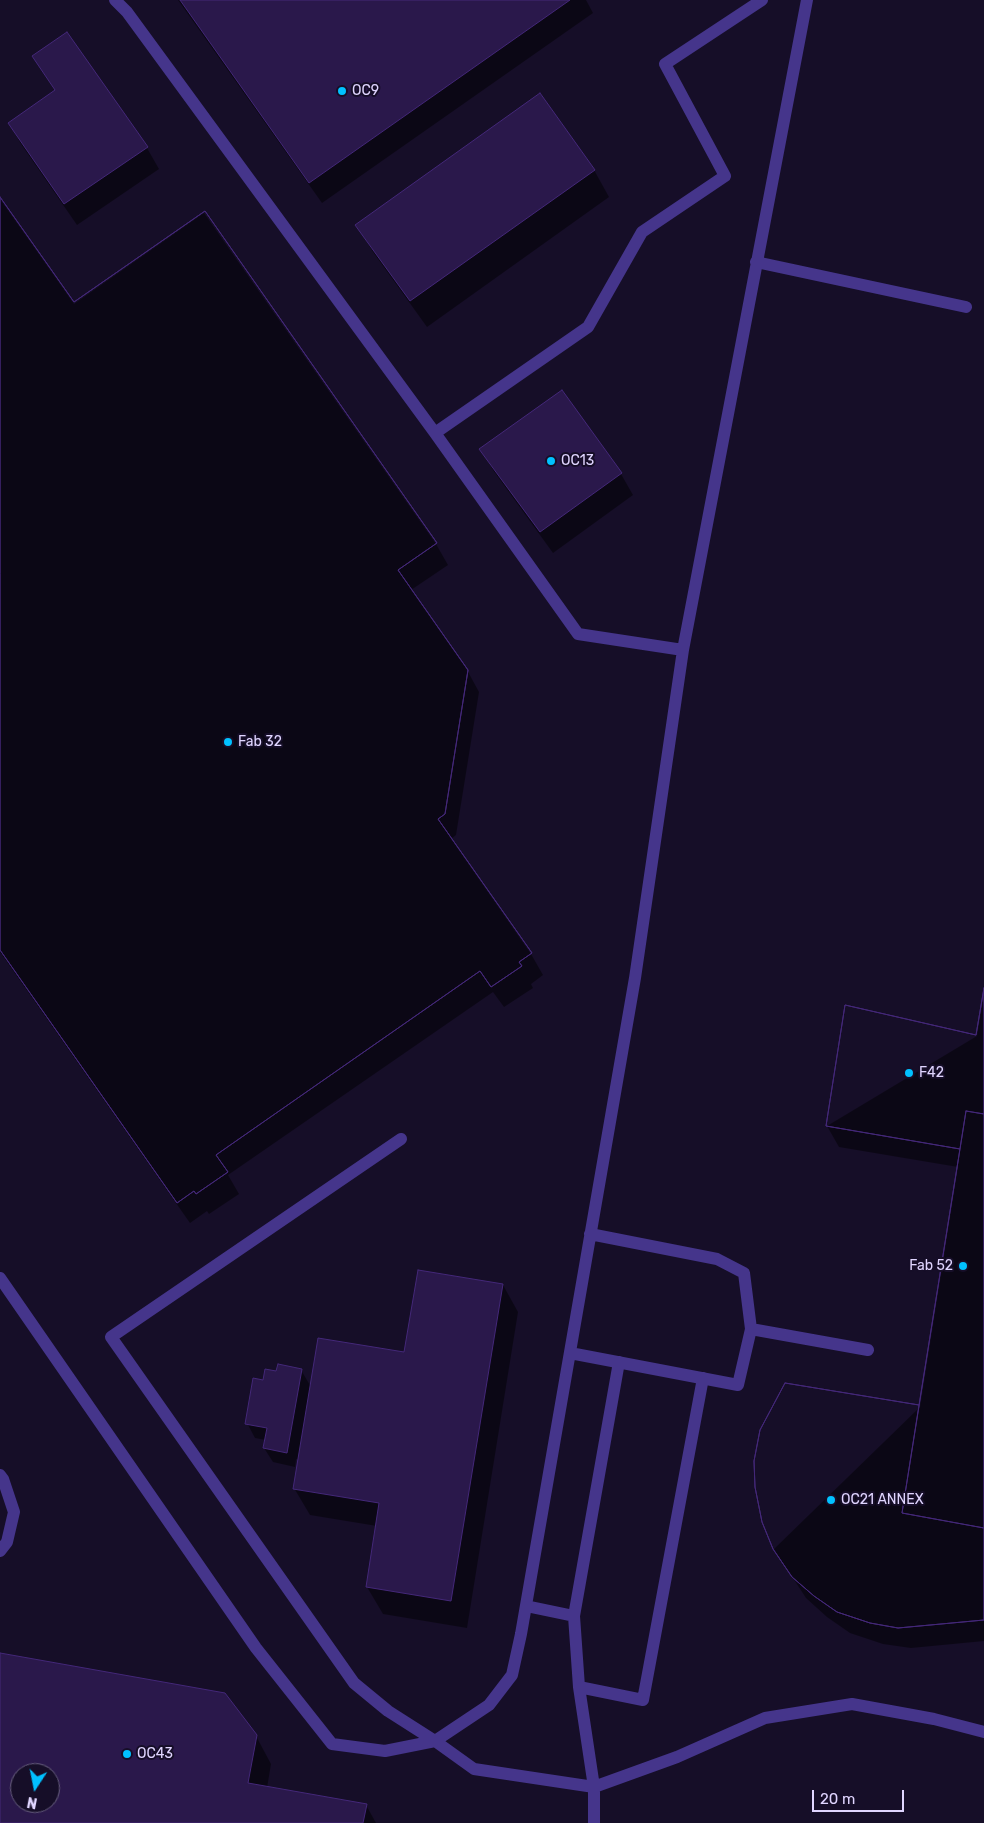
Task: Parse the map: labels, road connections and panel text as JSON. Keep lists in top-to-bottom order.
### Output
{
  "places": [
    "OC9",
    "OC13",
    "Fab 32",
    "F42",
    "Fab 52",
    "OC21 ANNEX",
    "OC43"
  ],
  "scale_bar": "20 m",
  "north": "bottom"
}
